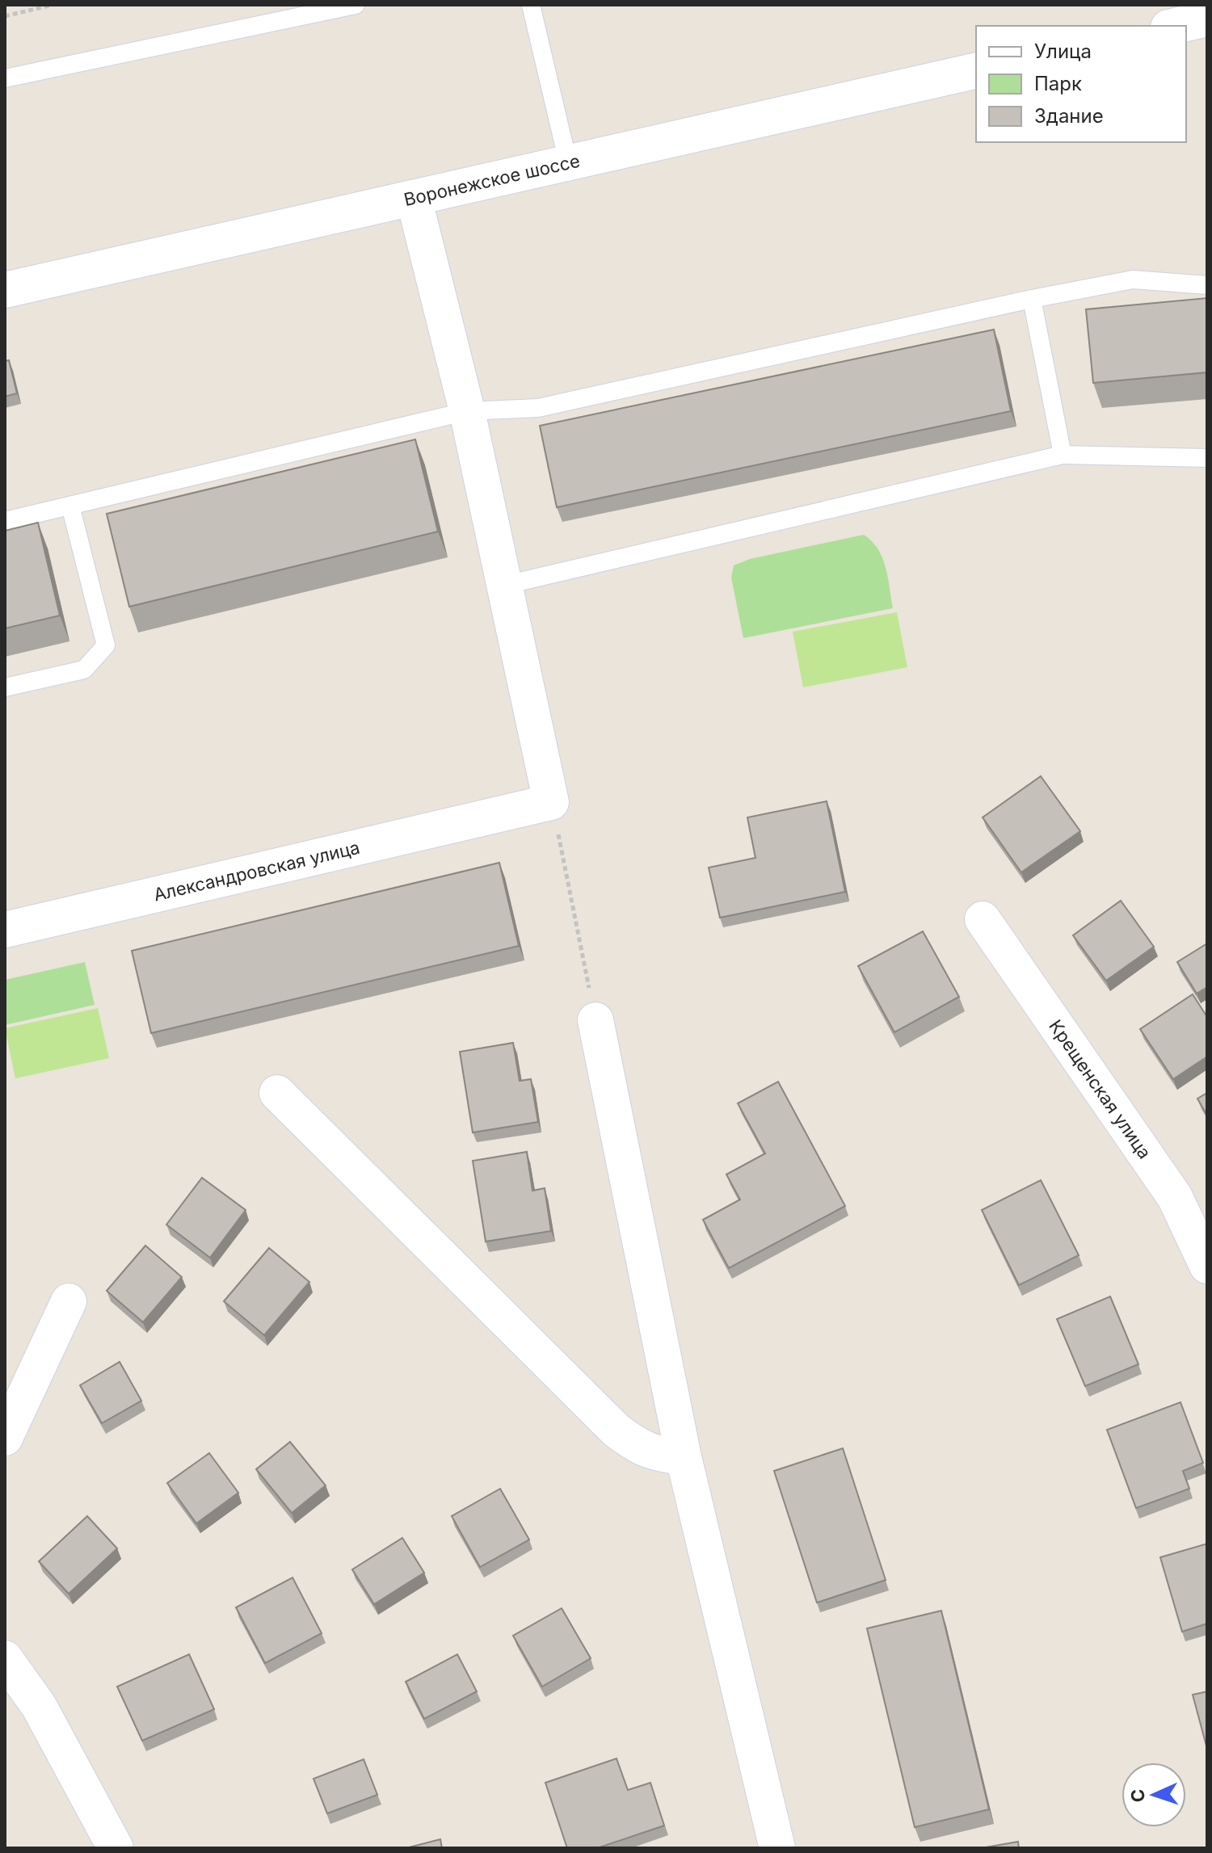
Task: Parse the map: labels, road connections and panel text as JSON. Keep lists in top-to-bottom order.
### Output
{
  "streets": {
    "street": ["Воронежское шоссе", "Александровская улица", "Крещенская улица"]
  },
  "legend": ["Улица", "Парк", "Здание"],
  "north": "left"
}
